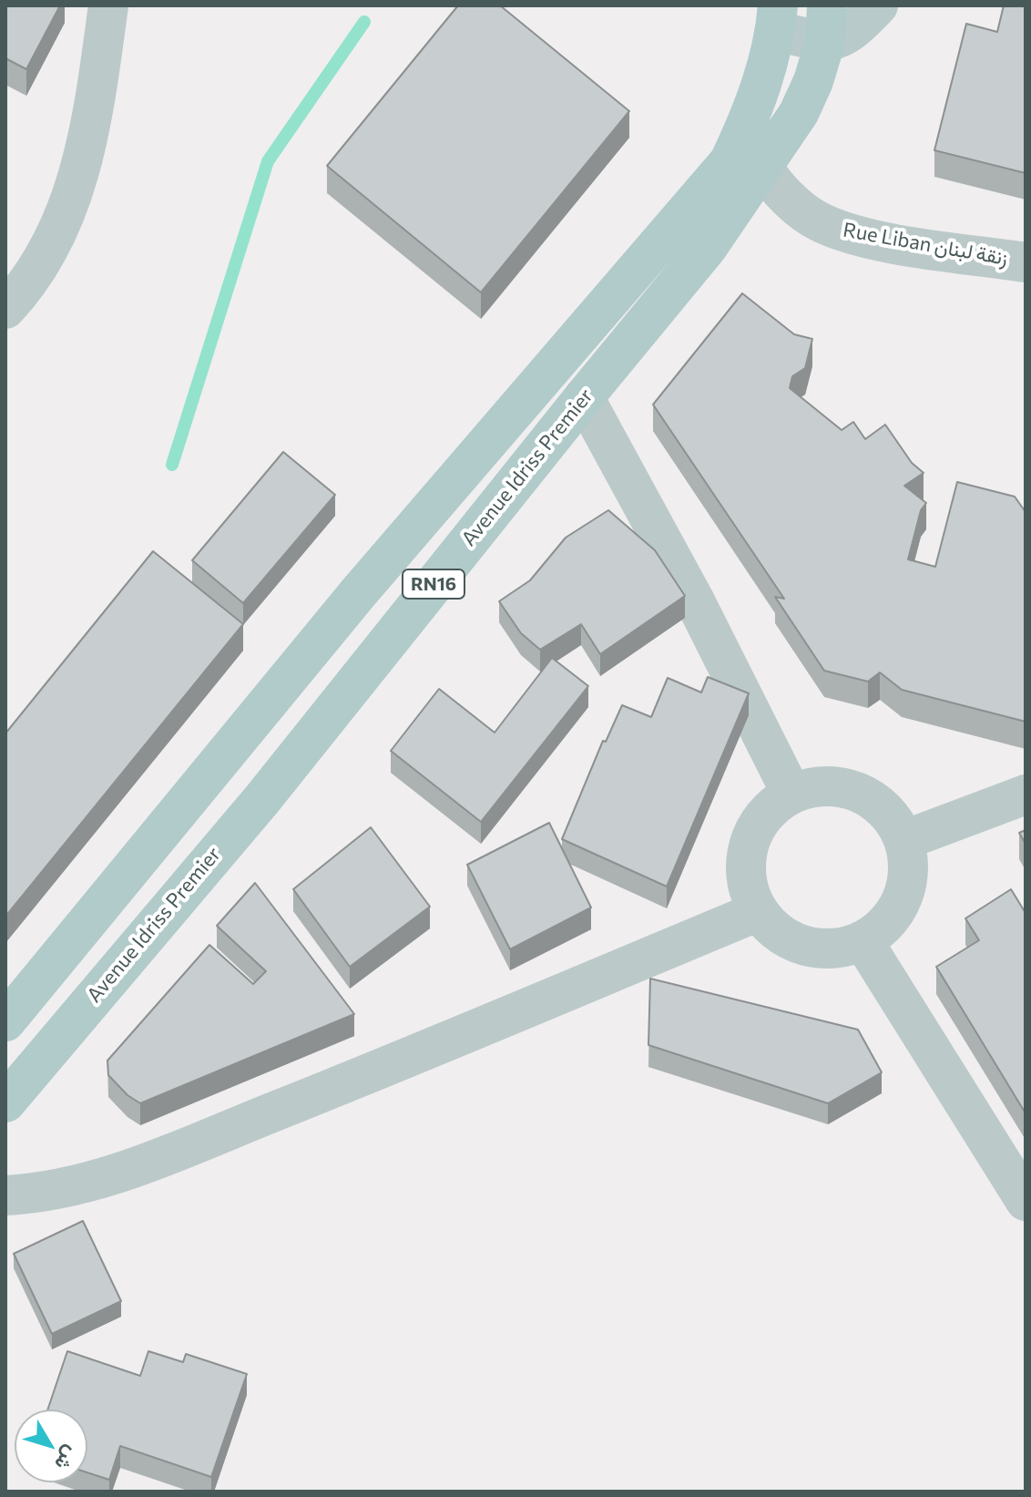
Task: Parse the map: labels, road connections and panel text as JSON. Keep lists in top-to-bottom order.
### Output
{
  "streets": {
    "main road": ["Avenue Idriss Premier", "RN16"],
    "street": ["Rue Liban زنقة لبنان"]
  },
  "crossings": [
    ["Rue Liban زنقة لبنان", "Avenue Idriss Premier"]
  ],
  "north": "bottom right"
}
